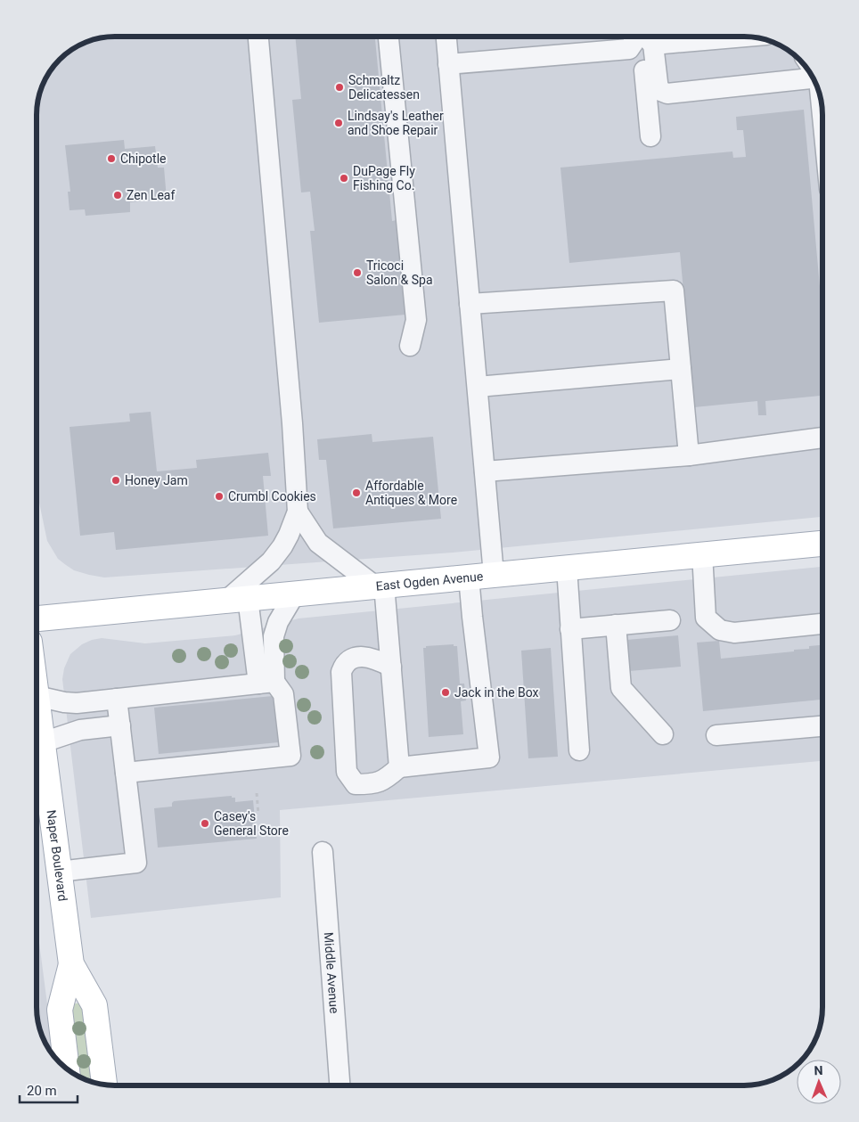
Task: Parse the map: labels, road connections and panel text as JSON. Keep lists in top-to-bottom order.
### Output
{
  "streets": {
    "main road": ["East Ogden Avenue", "Naper Boulevard"],
    "street": ["Middle Avenue"]
  },
  "places": [
    "Schmaltz Delicatessen",
    "Lindsay's Leather and Shoe Repair",
    "Chipotle",
    "DuPage Fly Fishing Co.",
    "Zen Leaf",
    "Tricoci Salon & Spa",
    "Honey Jam",
    "Affordable Antiques & More",
    "Crumbl Cookies",
    "Jack in the Box",
    "Casey's General Store"
  ],
  "scale_bar": "20 m",
  "north": "top"
}
